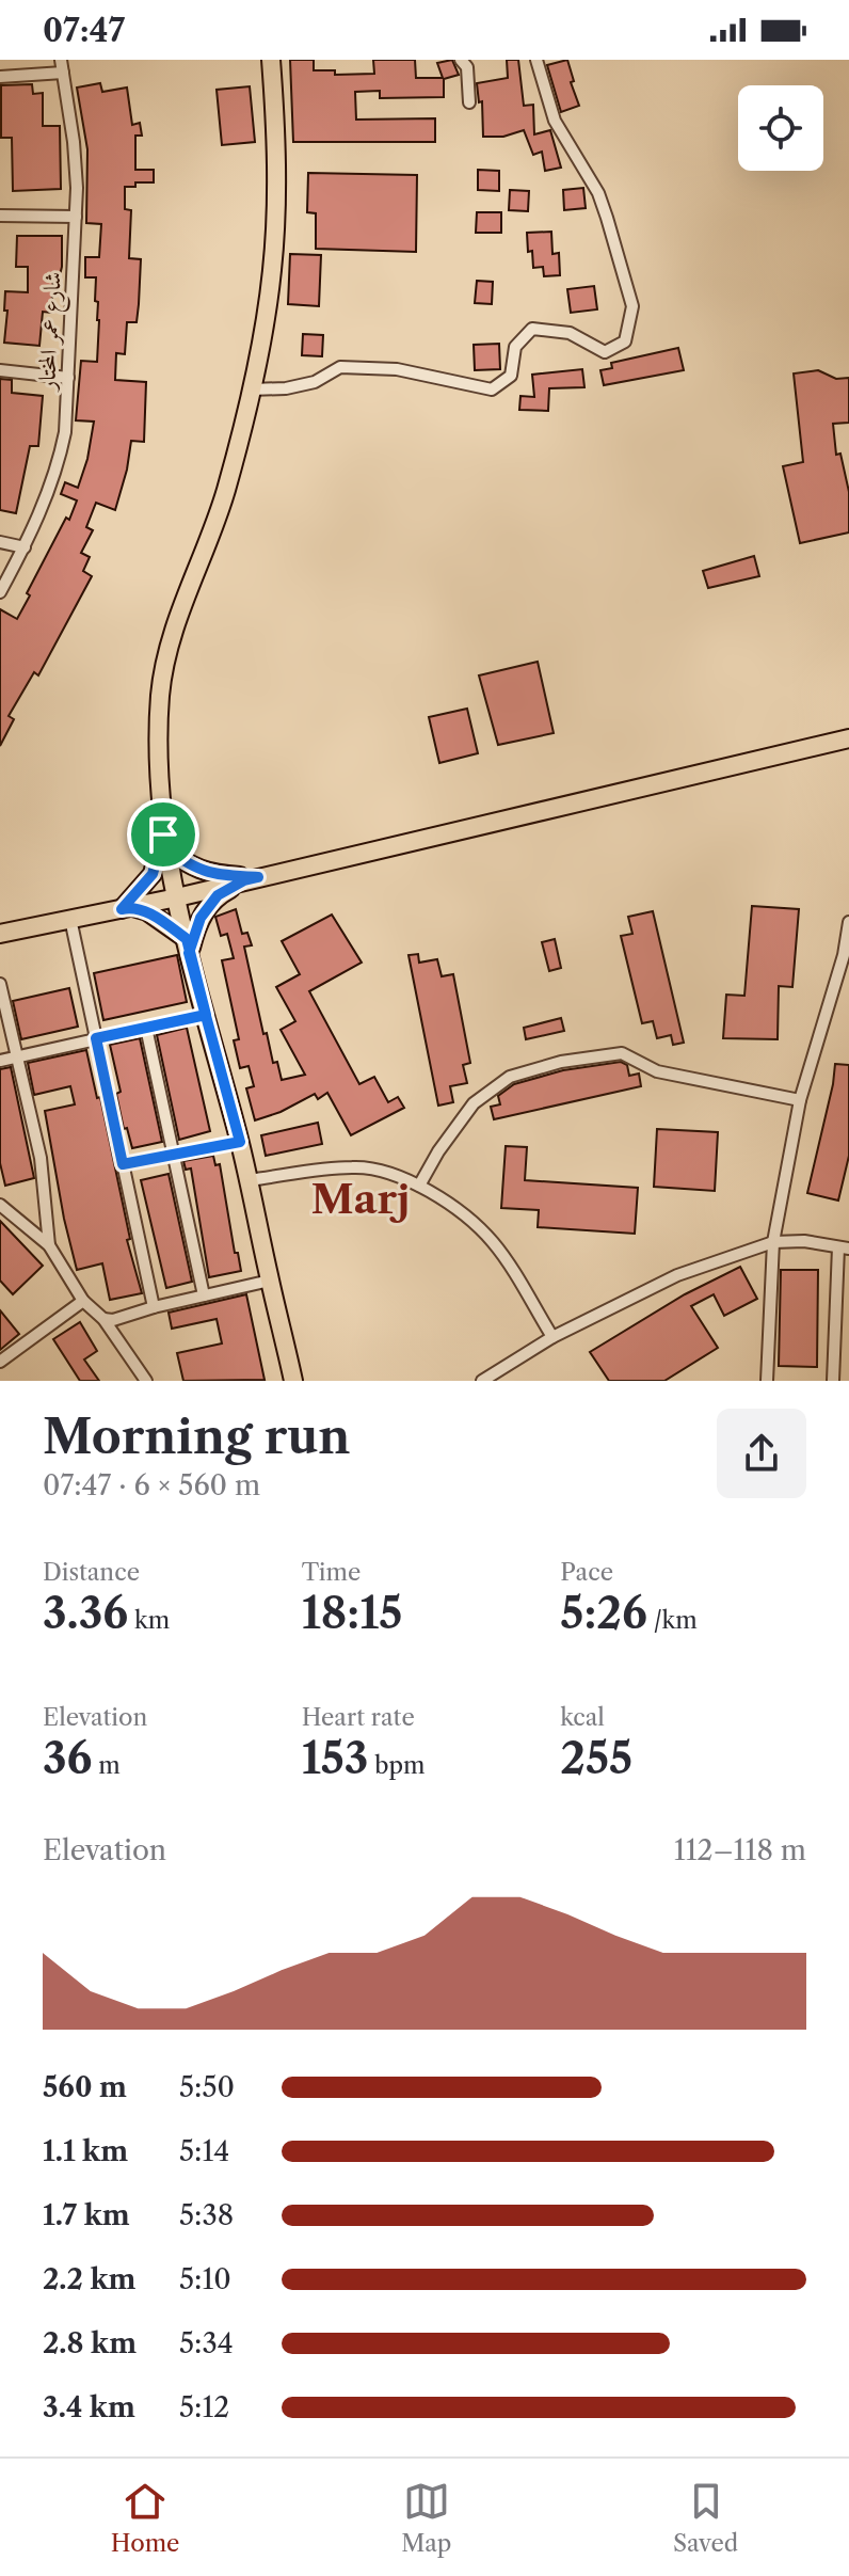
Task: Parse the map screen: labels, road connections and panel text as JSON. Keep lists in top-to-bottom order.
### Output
{
  "streets": {
    "street": ["شارع عمر المختار"]
  },
  "districts": ["Marj"],
  "page": {
    "status": "07:47",
    "heading": ["Morning run", "07:47 · 6 × 560 m"],
    "stats": [
      ["Distance", "3.36 km"],
      ["Time", "18:15"],
      ["Pace", "5:26 /km"],
      ["Elevation", "36 m"],
      ["Heart rate", "153 bpm"],
      ["kcal", "255"]
    ],
    "chart": ["Elevation", "112–118 m"],
    "list": [
      {
        "name": "560 m",
        "note": "5:50"
      },
      {
        "name": "1.1 km",
        "note": "5:14"
      },
      {
        "name": "1.7 km",
        "note": "5:38"
      },
      {
        "name": "2.2 km",
        "note": "5:10"
      },
      {
        "name": "2.8 km",
        "note": "5:34"
      },
      {
        "name": "3.4 km",
        "note": "5:12"
      }
    ],
    "tabs": ["Home", "Map", "Saved"]
  }
}
